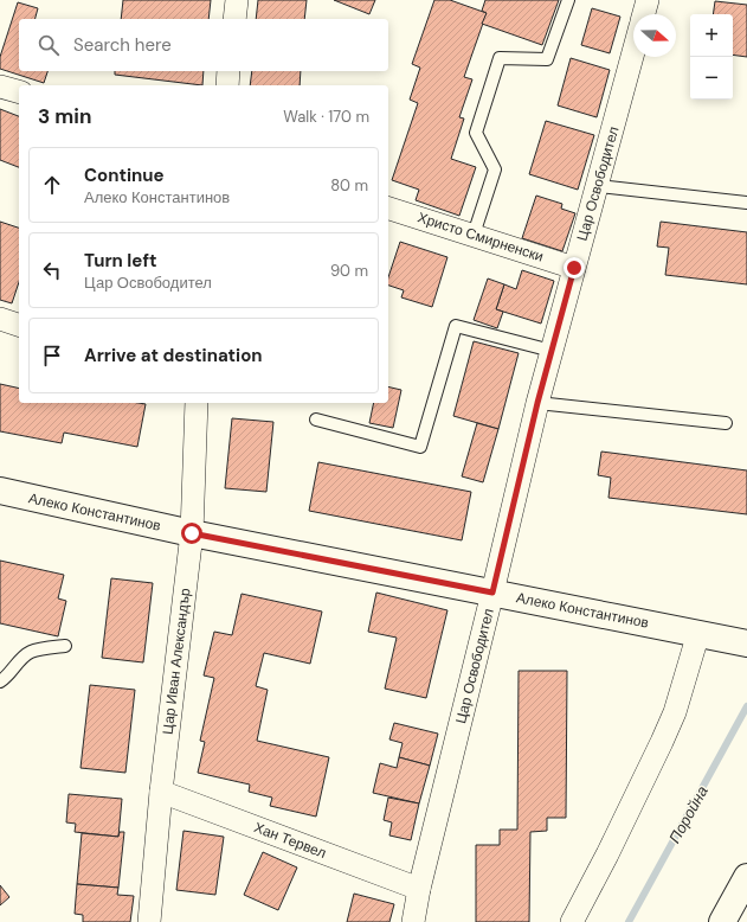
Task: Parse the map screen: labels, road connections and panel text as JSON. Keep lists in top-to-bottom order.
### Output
{
  "streets": {
    "main road": ["Алеко Константинов"],
    "street": [
      "Цар Освободител",
      "Христо Смирненски",
      "Цар Иван Александър",
      "Хан Тервел"
    ]
  },
  "crossings": [
    ["Цар Освободител", "Христо Смирненски"],
    ["Цар Освободител", "Алеко Константинов"],
    ["Цар Освободител", "Хан Тервел"],
    ["Алеко Константинов", "Цар Иван Александър"],
    ["Цар Иван Александър", "Хан Тервел"]
  ],
  "water": ["Поройна"],
  "north": "right",
  "page": {
    "map_buttons": ["+", "−"],
    "search": "Search here",
    "heading": ["3 min", "Walk · 170 m"],
    "list": [
      ["Continue", "Алеко Константинов", "80 m"],
      ["Turn left", "Цар Освободител", "90 m"],
      "Arrive at destination"
    ]
  }
}
